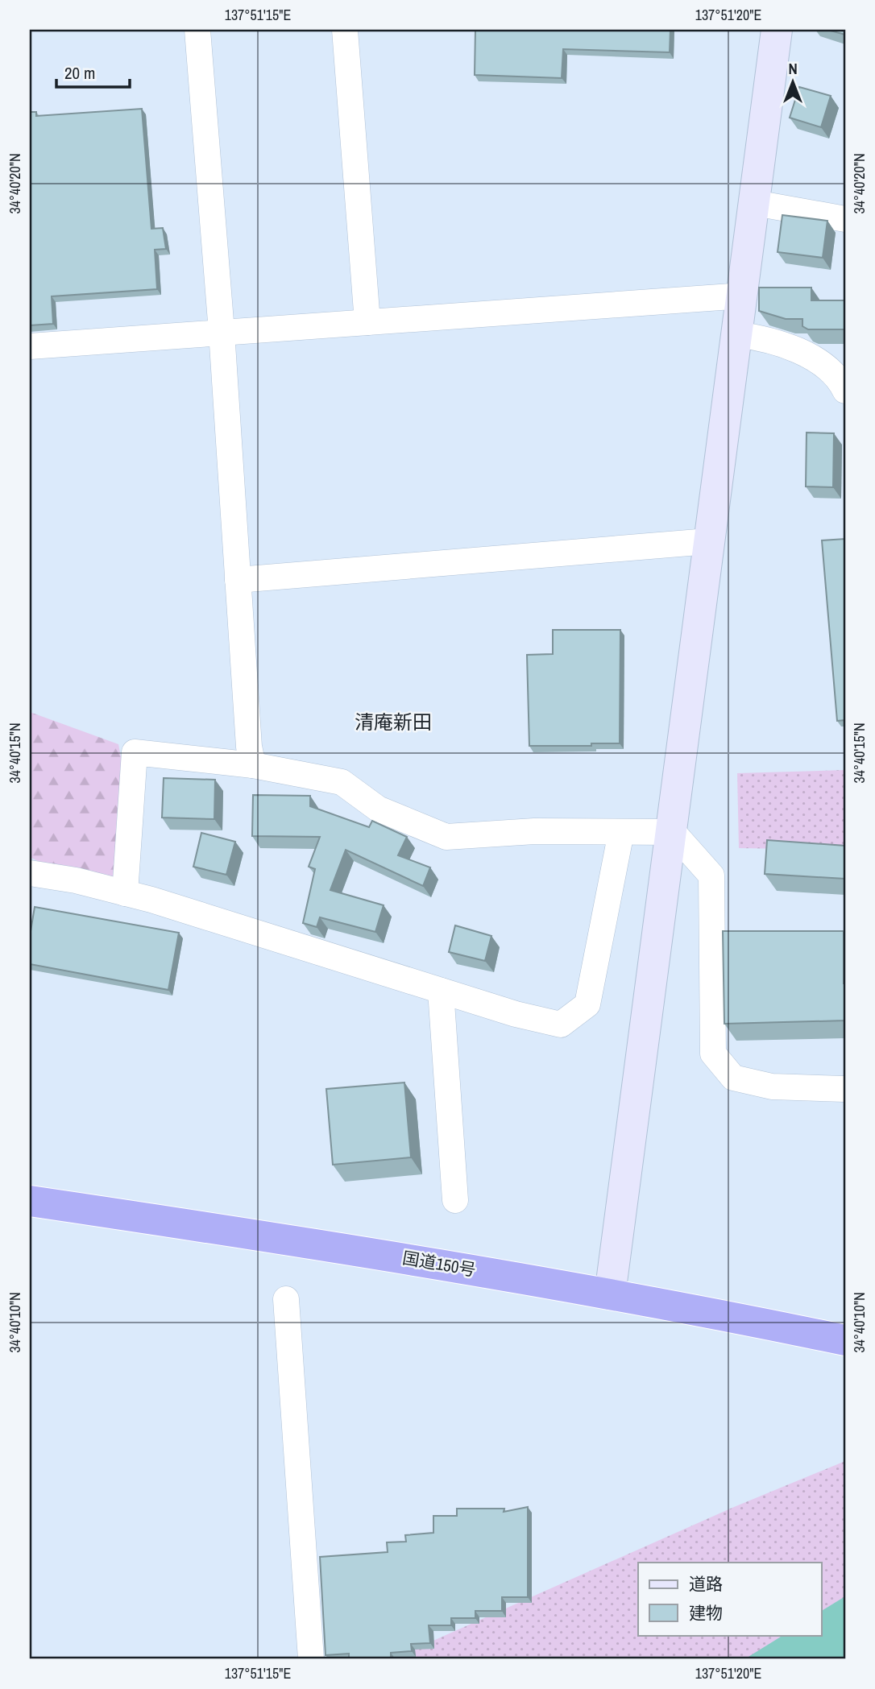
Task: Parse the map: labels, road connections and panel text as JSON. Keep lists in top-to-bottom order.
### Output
{
  "streets": {
    "highway": ["国道150号"]
  },
  "districts": ["清庵新田"],
  "legend": ["道路", "建物"],
  "scale_bar": "20 m",
  "north": "top",
  "coordinates": [
    "137°51'15\"E",
    "137°51'20\"E",
    "34°40'20\"N",
    "34°40'15\"N",
    "34°40'10\"N"
  ]
}
